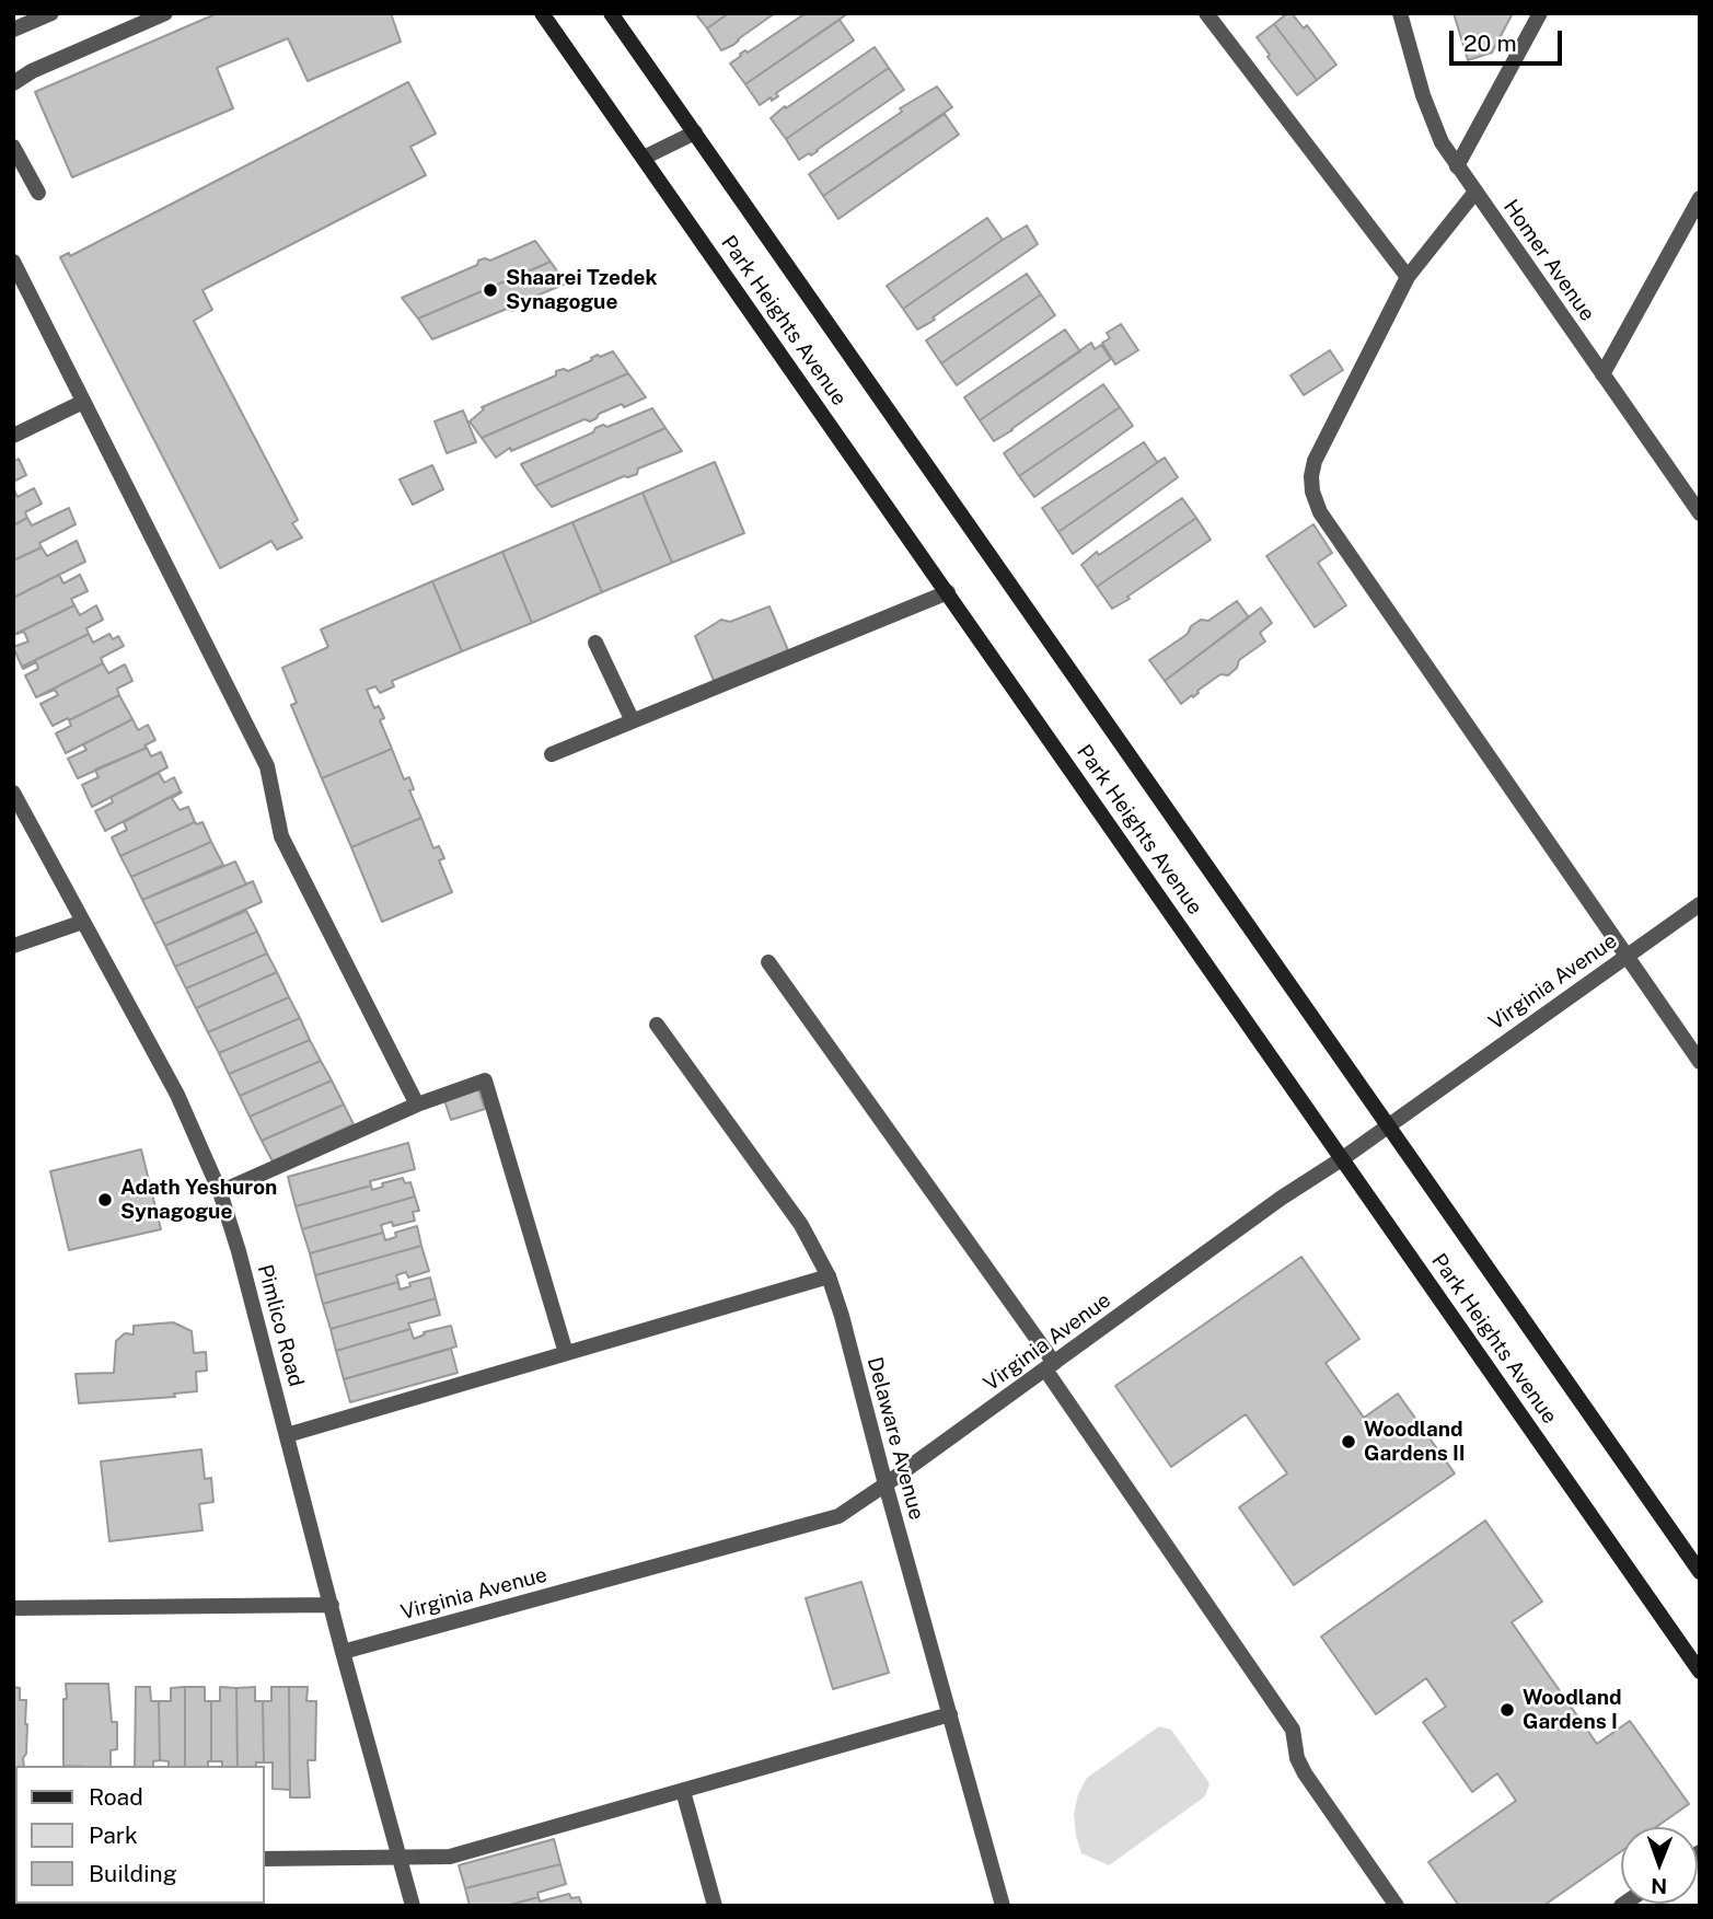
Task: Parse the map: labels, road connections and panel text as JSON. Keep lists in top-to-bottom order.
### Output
{
  "streets": {
    "main road": ["Park Heights Avenue"],
    "street": [
      "Homer Avenue",
      "Virginia Avenue",
      "Pimlico Road",
      "Delaware Avenue"
    ]
  },
  "crossings": [
    ["Park Heights Avenue", "Virginia Avenue"],
    ["Virginia Avenue", "Pimlico Road"],
    ["Virginia Avenue", "Delaware Avenue"]
  ],
  "places": [
    "Shaarei Tzedek Synagogue",
    "Adath Yeshuron Synagogue",
    "Woodland Gardens II",
    "Woodland Gardens I"
  ],
  "legend": ["Road", "Park", "Building"],
  "scale_bar": "20 m",
  "north": "bottom"
}
